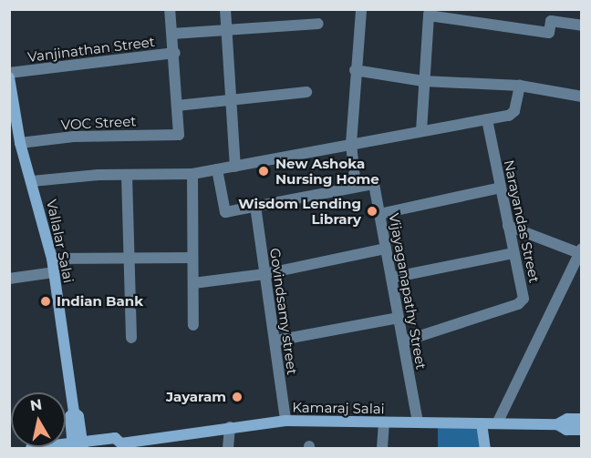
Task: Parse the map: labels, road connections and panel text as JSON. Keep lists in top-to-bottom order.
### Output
{
  "streets": {
    "main road": ["Vallalar Salai", "Kamaraj Salai"],
    "street": [
      "Vanjinathan Street",
      "VOC Street",
      "Narayandas Street",
      "Vijayaganapathy Street",
      "Govindsamy street"
    ]
  },
  "crossings": [
    ["VOC Street", "Vallalar Salai"],
    ["Narayandas Street", "Vijayaganapathy Street"],
    ["Vallalar Salai", "Kamaraj Salai"],
    ["Vijayaganapathy Street", "Kamaraj Salai"],
    ["Govindsamy street", "Kamaraj Salai"]
  ],
  "places": [
    "New Ashoka Nursing Home",
    "Wisdom Lending Library",
    "Indian Bank",
    "Jayaram"
  ],
  "north": "top"
}
